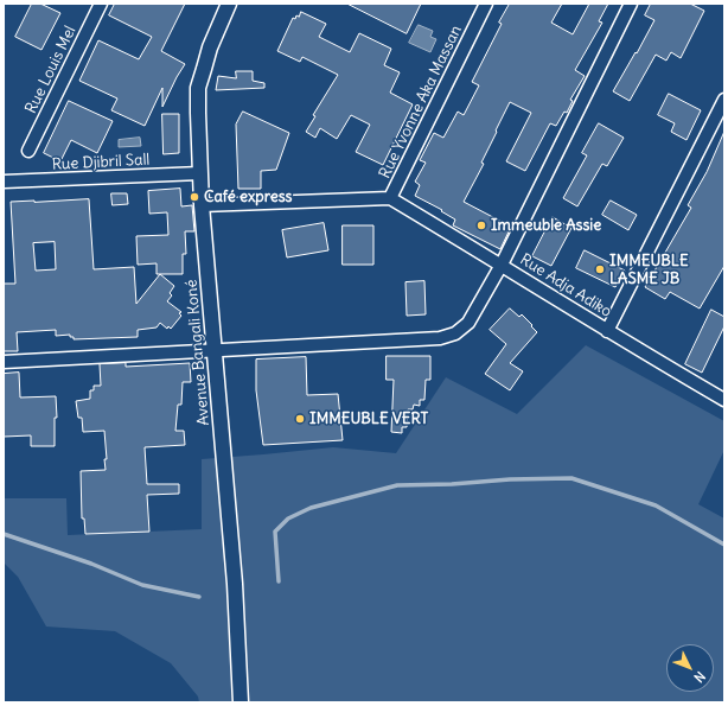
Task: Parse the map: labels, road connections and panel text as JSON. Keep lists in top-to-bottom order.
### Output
{
  "streets": {
    "street": [
      "Rue Louis Mel",
      "Rue Yvonne Aka Massan",
      "Rue Djibril Sall",
      "Rue Adja Adiko",
      "Avenue Bangali Koné"
    ]
  },
  "crossings": [
    ["Rue Yvonne Aka Massan", "Rue Adja Adiko"],
    ["Rue Yvonne Aka Massan", "Avenue Bangali Koné"],
    ["Rue Djibril Sall", "Avenue Bangali Koné"]
  ],
  "places": [
    "Café express",
    "Immeuble Assie",
    "IMMEUBLE LASME JB",
    "IMMEUBLE VERT"
  ],
  "north": "bottom right"
}
